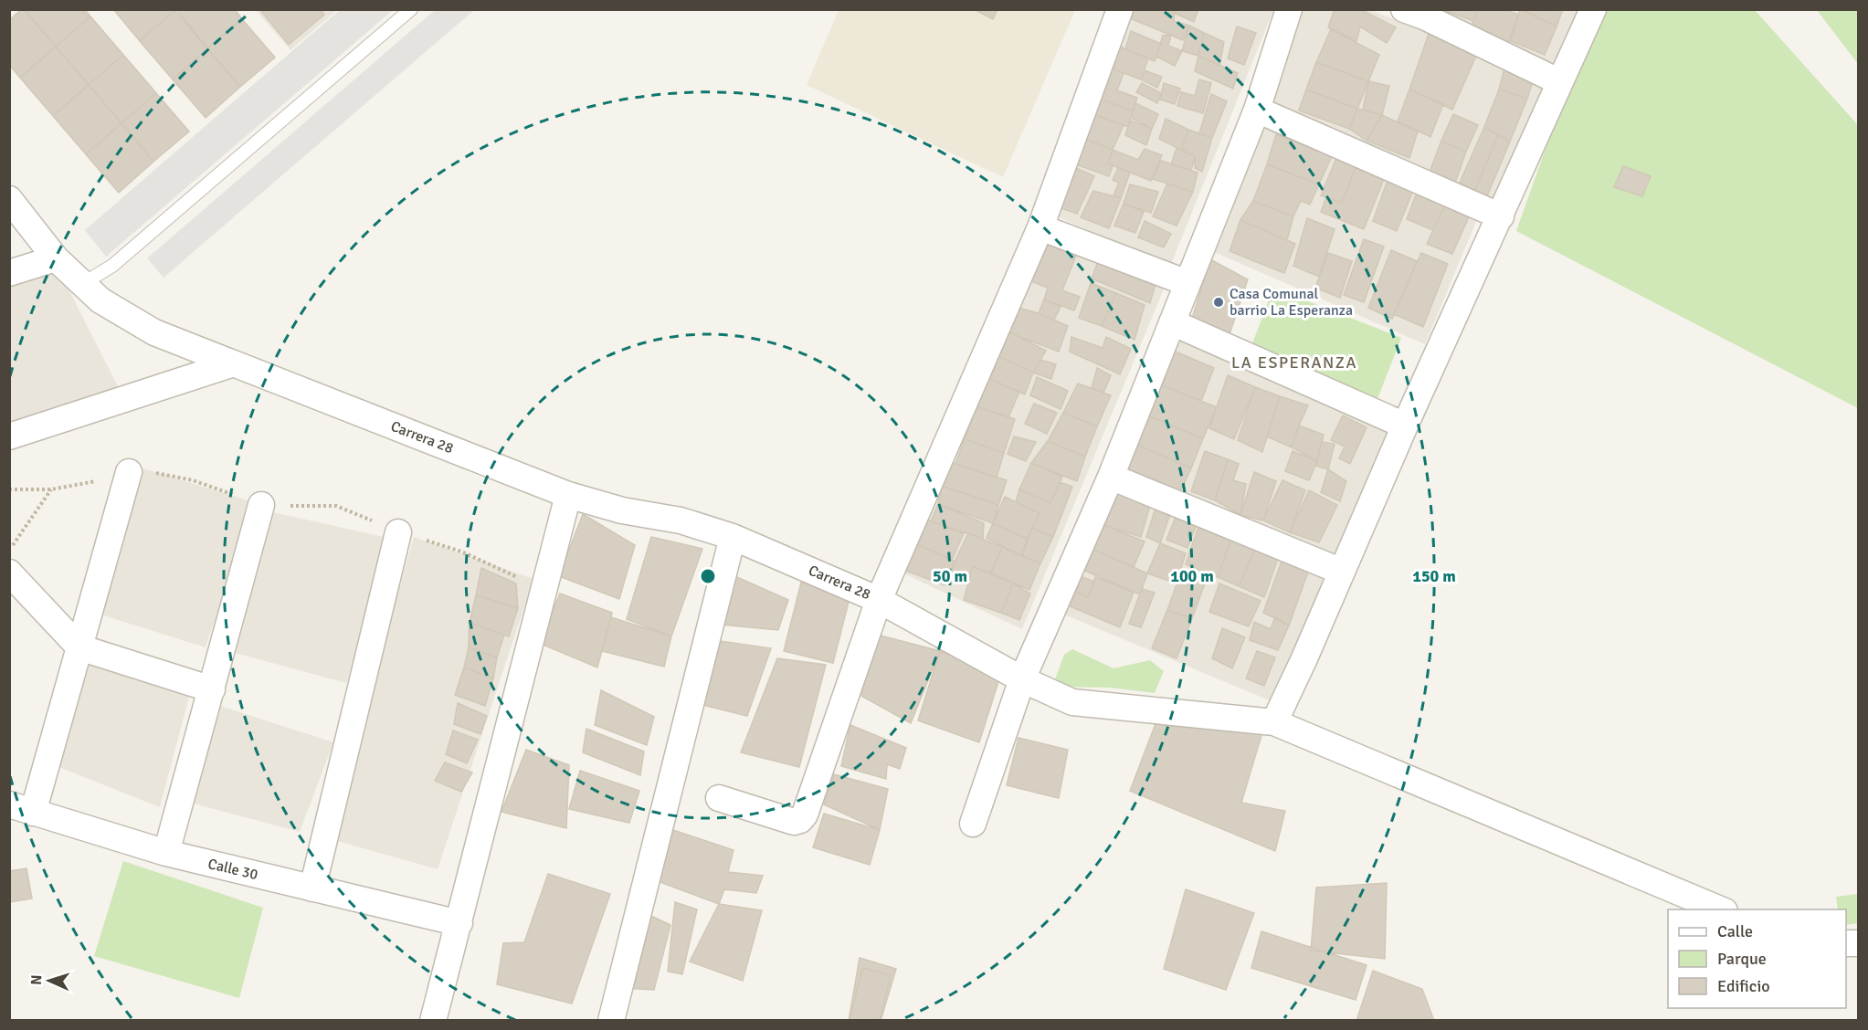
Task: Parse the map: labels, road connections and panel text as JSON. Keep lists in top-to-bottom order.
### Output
{
  "streets": {
    "street": ["Carrera 28", "Calle 30"]
  },
  "districts": ["LA ESPERANZA"],
  "places": ["Casa Comunal barrio La Esperanza"],
  "legend": ["Calle", "Parque", "Edificio"],
  "north": "left",
  "rings": ["50 m", "100 m", "150 m"]
}
